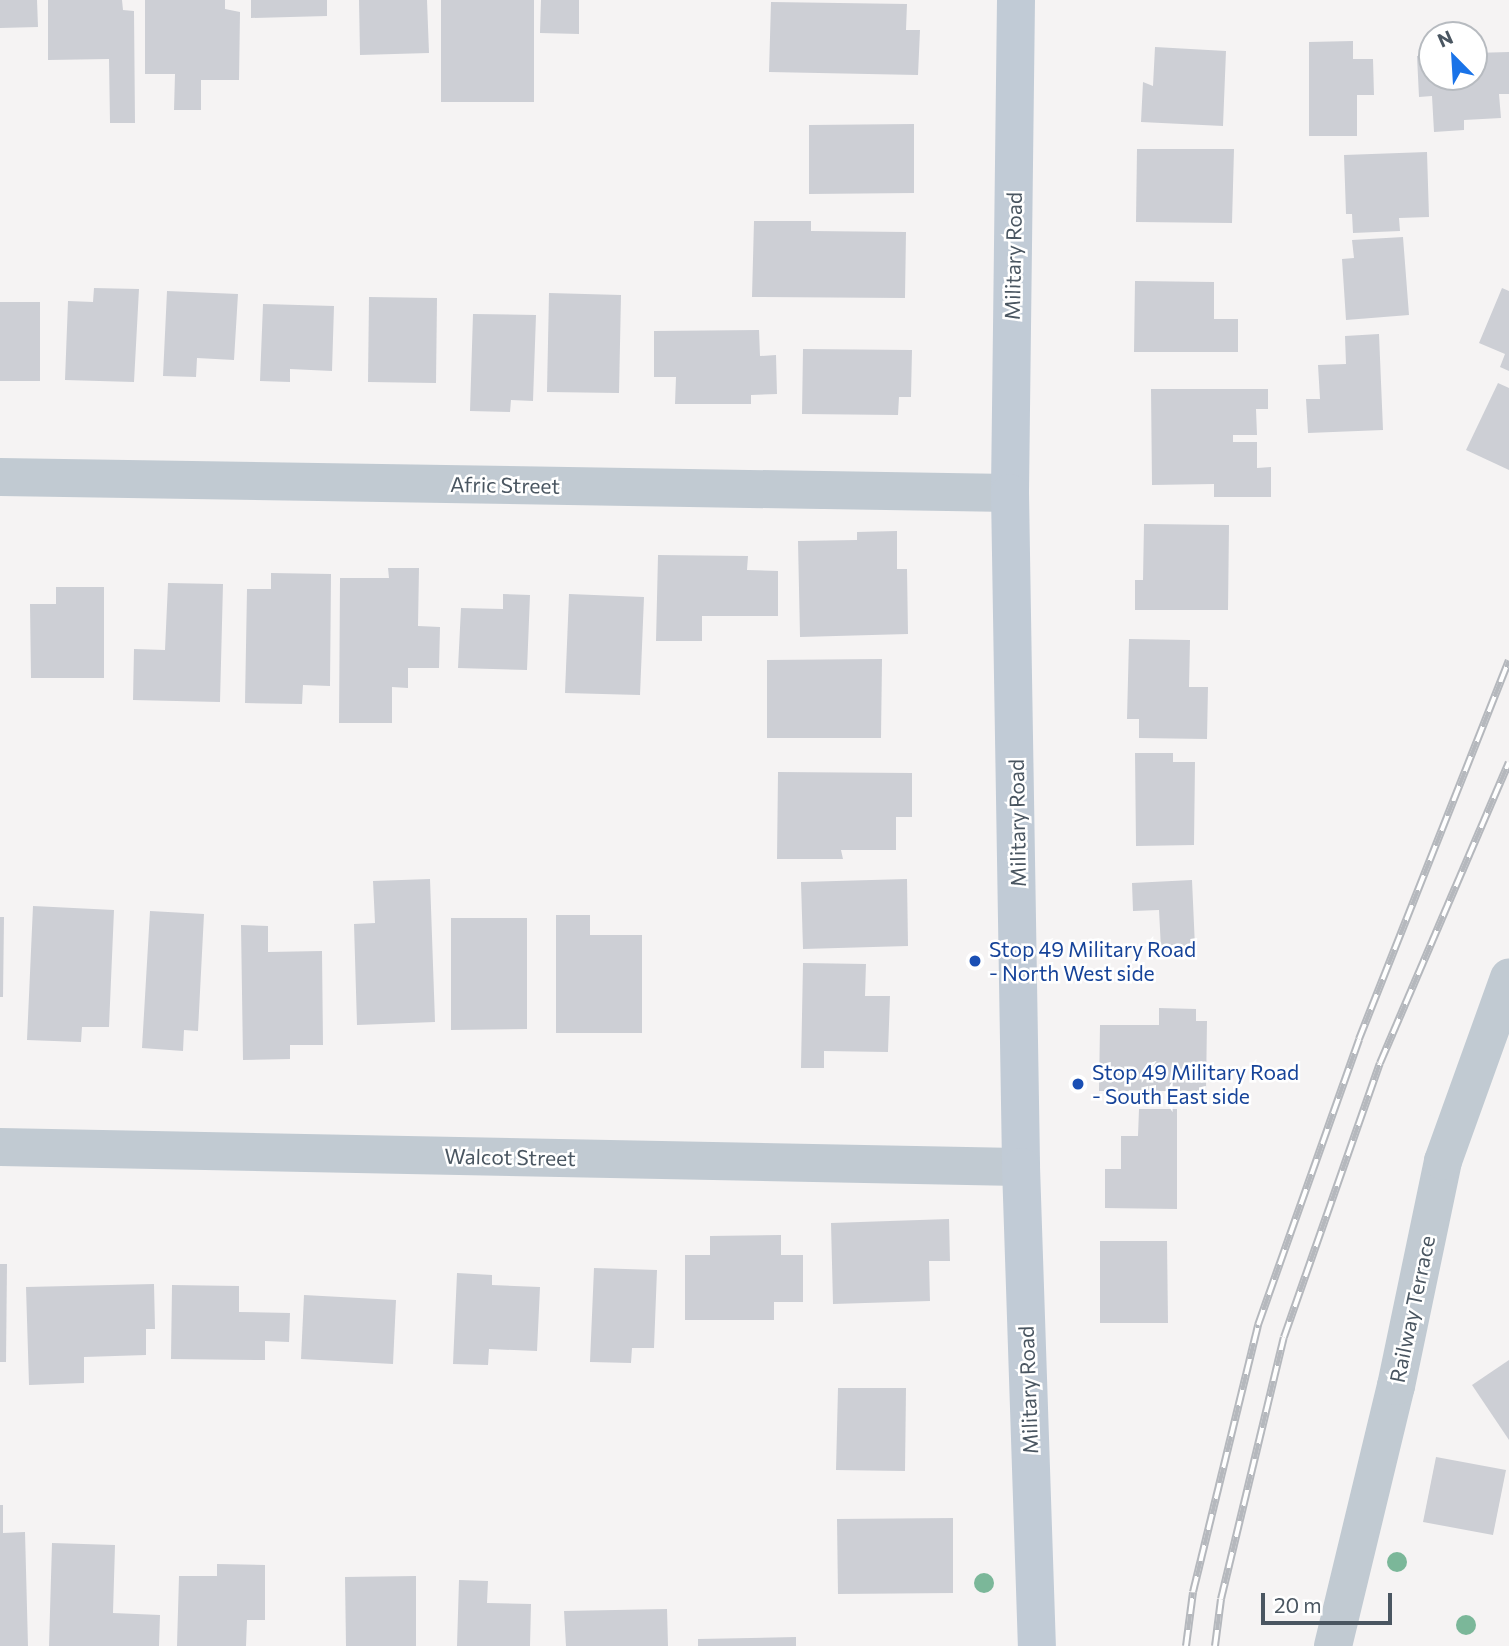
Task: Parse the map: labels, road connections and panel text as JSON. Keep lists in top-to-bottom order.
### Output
{
  "streets": {
    "main road": ["Military Road"],
    "street": ["Afric Street", "Walcot Street", "Railway Terrace"]
  },
  "crossings": [
    ["Military Road", "Afric Street"],
    ["Military Road", "Walcot Street"]
  ],
  "places": ["Stop 49 Military Road - North West side", "Stop 49 Military Road - South East side"],
  "scale_bar": "20 m",
  "north": "top left"
}
